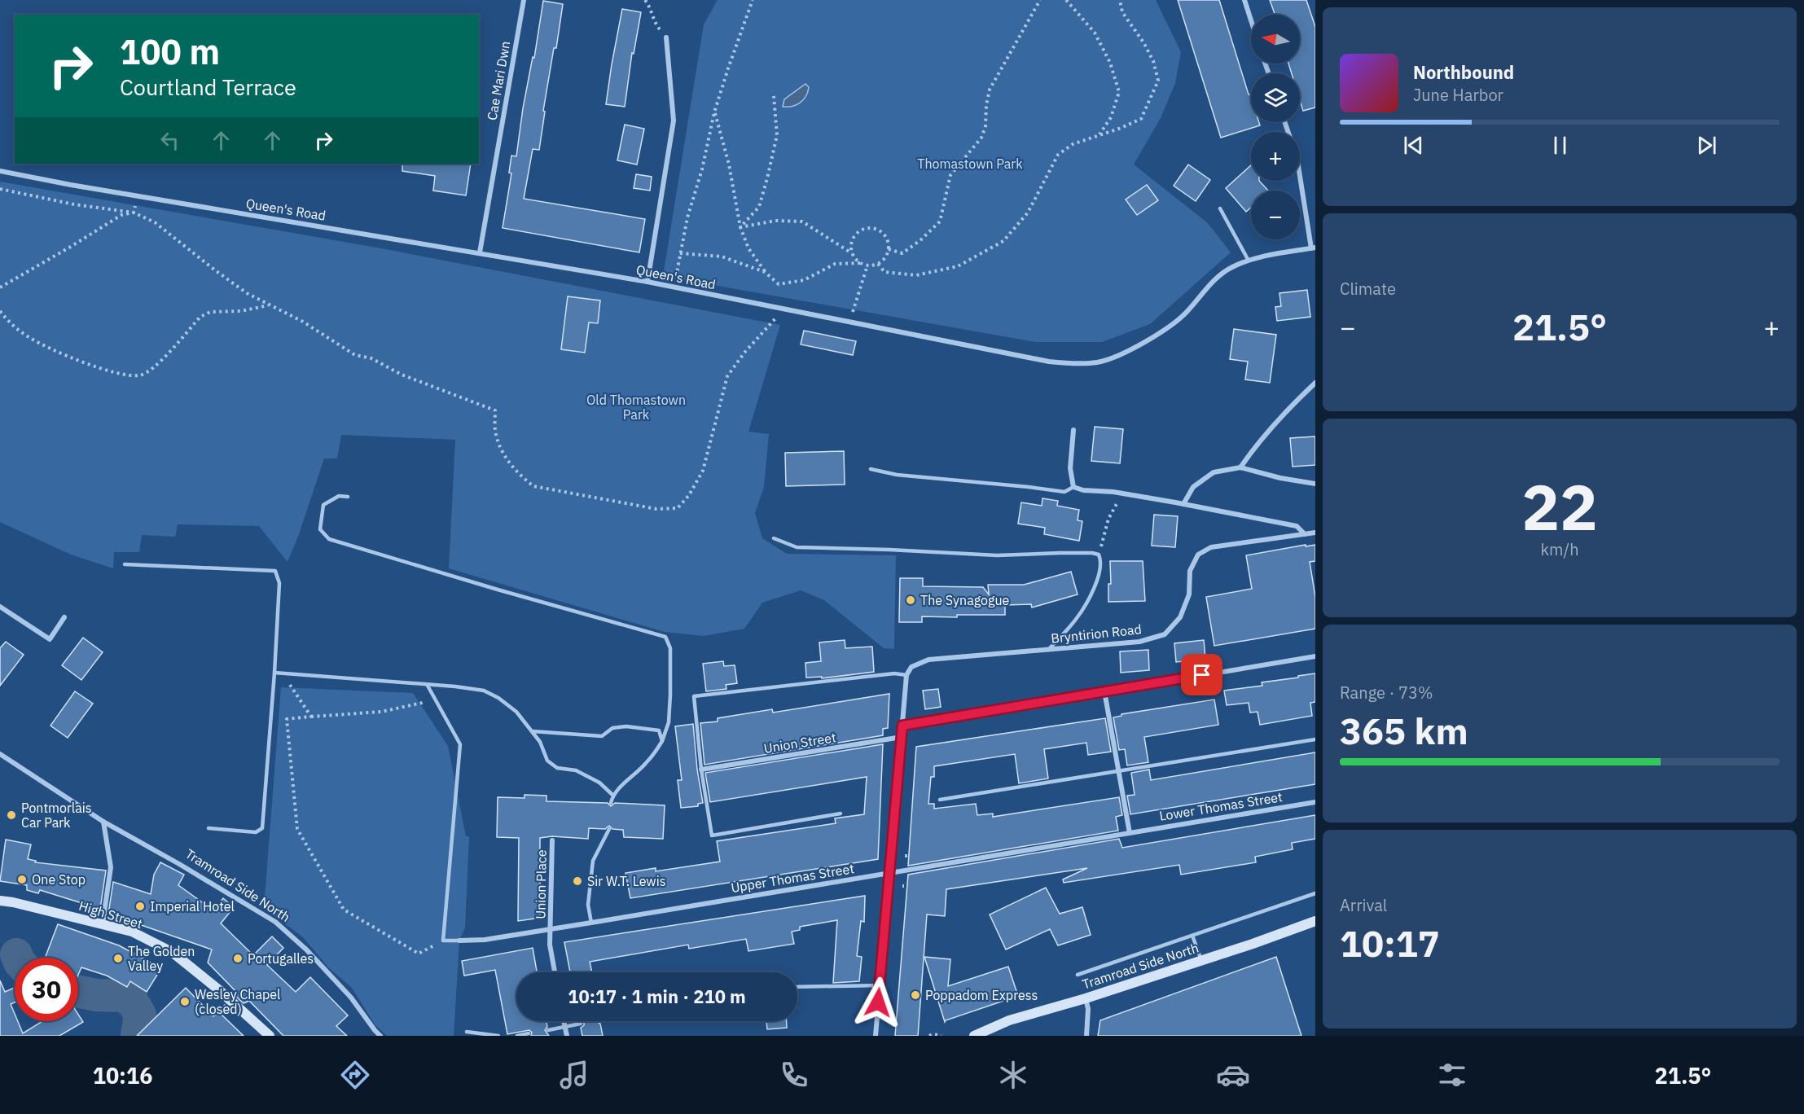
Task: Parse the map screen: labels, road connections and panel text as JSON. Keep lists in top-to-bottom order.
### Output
{
  "streets": {
    "street": [
      "Cae Mari Dwn",
      "Queen's Road",
      "Bryntirion Road",
      "Union Street",
      "Lower Thomas Street",
      "Upper Thomas Street",
      "Union Place",
      "Tramroad Side North",
      "High Street"
    ]
  },
  "crossings": [
    ["Cae Mari Dwn", "Queen's Road"],
    ["Lower Thomas Street", "Upper Thomas Street"],
    ["Upper Thomas Street", "Union Place"]
  ],
  "parks": ["Thomastown Park", "Old Thomastown Park"],
  "places": [
    "The Synagogue",
    "Pontmorlais Car Park",
    "One Stop",
    "Sir W.T. Lewis",
    "Imperial Hotel",
    "The Golden Valley",
    "Portugalles",
    "Poppadom Express",
    "Wesley Chapel (closed)"
  ],
  "north": "left",
  "page": {
    "map_buttons": ["+", "−"],
    "turn": ["100 m", "Courtland Terrace"],
    "song": ["Northbound", "June Harbor"],
    "tile": [
      "Climate",
      ["22", "km/h"],
      ["Range · 73%", "365 km"],
      ["Arrival", "10:17"]
    ],
    "heat": ["−", "21.5°", "+"],
    "limit": "30",
    "trip": "10:17 · 1 min · 210 m",
    "tabs": ["10:16", "21.5°"]
  }
}
